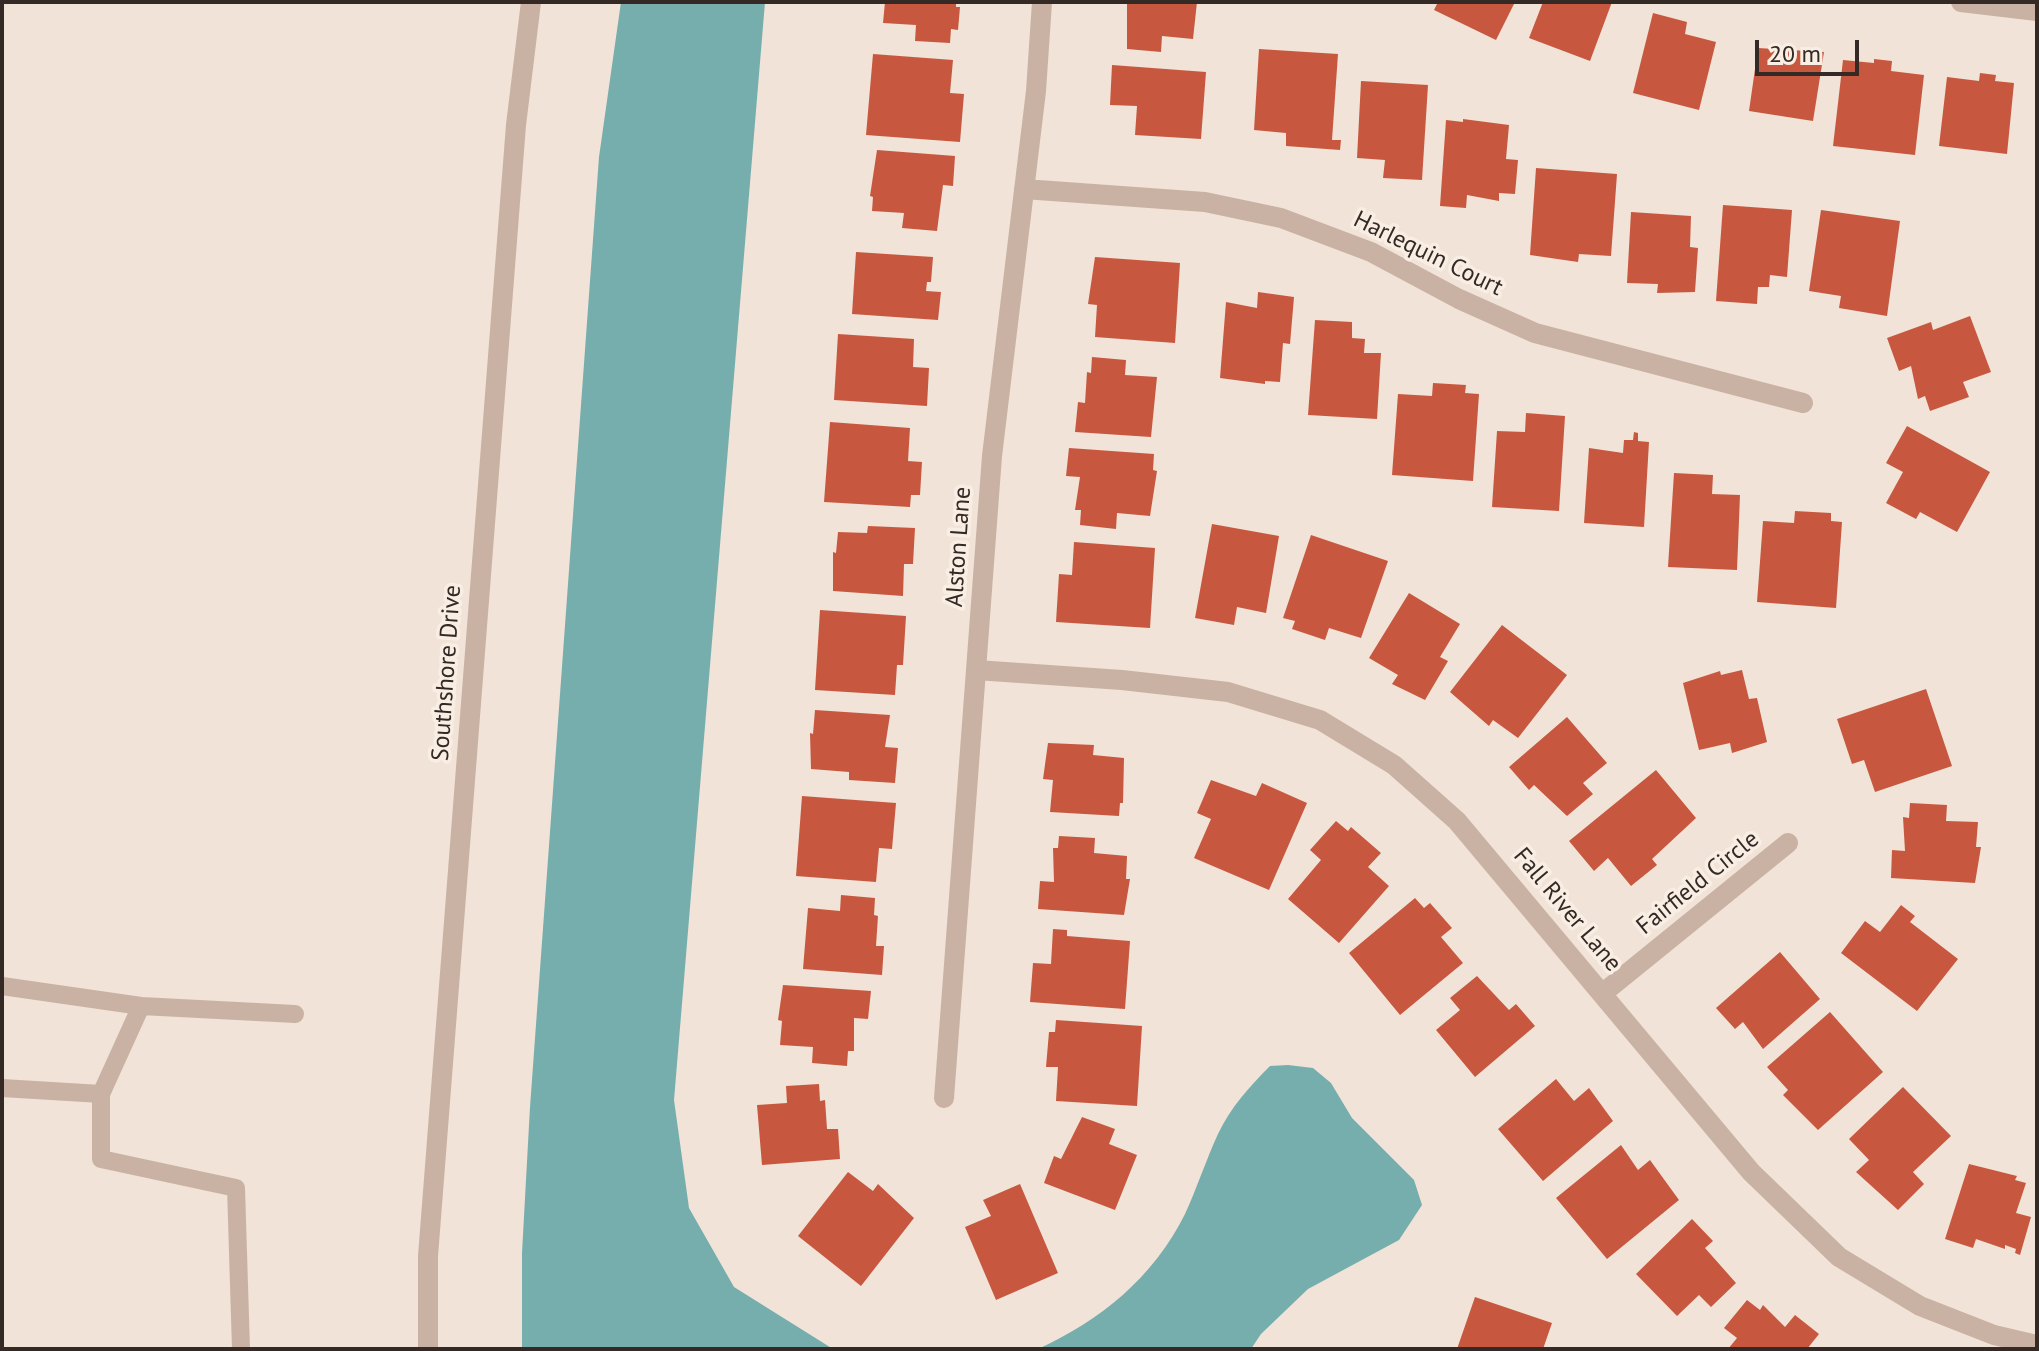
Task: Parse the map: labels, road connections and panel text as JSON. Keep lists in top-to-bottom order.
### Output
{
  "streets": {
    "street": [
      "Harlequin Court",
      "Alston Lane",
      "Southshore Drive",
      "Fairfield Circle",
      "Fall River Lane"
    ]
  },
  "crossings": [
    ["Harlequin Court", "Alston Lane"],
    ["Alston Lane", "Fall River Lane"],
    ["Fairfield Circle", "Fall River Lane"]
  ],
  "scale_bar": "20 m"
}
